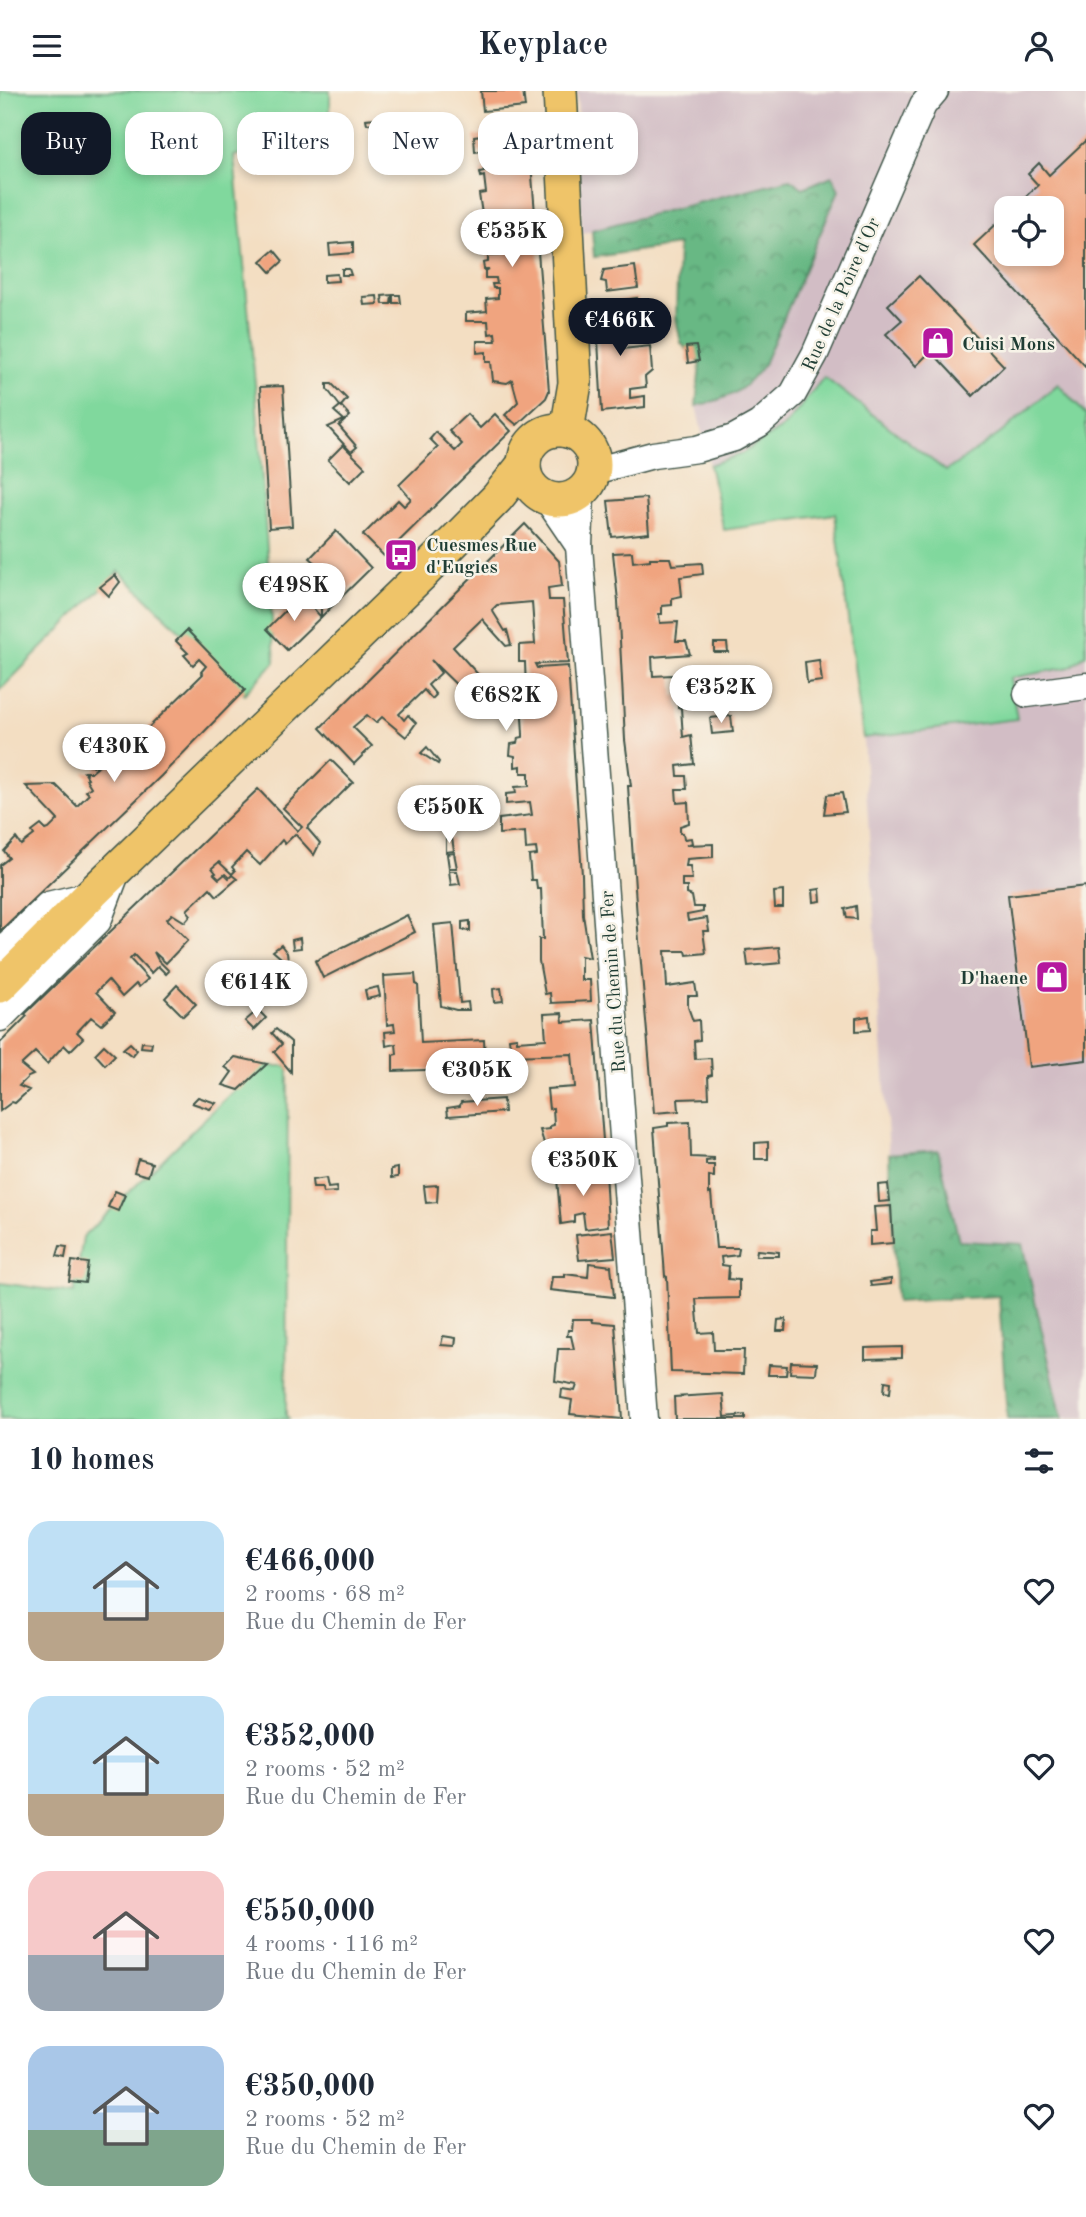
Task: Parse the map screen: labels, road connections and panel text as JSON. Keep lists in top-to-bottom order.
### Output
{
  "streets": {
    "street": ["Rue de la Poire d'Or", "Rue du Chemin de Fer"]
  },
  "crossings": [
    ["Rue de la Poire d'Or", "Rue du Chemin de Fer"]
  ],
  "places": {
    "shop": ["Cuisi Mons", "D'haene"],
    "bus stop": ["Cuesmes Rue d'Eugies"]
  },
  "page": {
    "header": "Keyplace",
    "chip": [
      "Buy",
      "Rent",
      "Filters",
      "New",
      "Apartment"
    ],
    "price": [
      "€535K",
      "€466K",
      "€498K",
      "€352K",
      "€682K",
      "€430K",
      "€550K",
      "€614K",
      "€305K",
      "€350K"
    ],
    "heading": "10 homes",
    "list": [
      {
        "name": "€466,000",
        "note": "2 rooms · 68 m² · Rue du Chemin de Fer"
      },
      {
        "name": "€352,000",
        "note": "2 rooms · 52 m² · Rue du Chemin de Fer"
      },
      {
        "name": "€550,000",
        "note": "4 rooms · 116 m² · Rue du Chemin de Fer"
      },
      {
        "name": "€350,000",
        "note": "2 rooms · 52 m² · Rue du Chemin de Fer"
      }
    ]
  }
}
